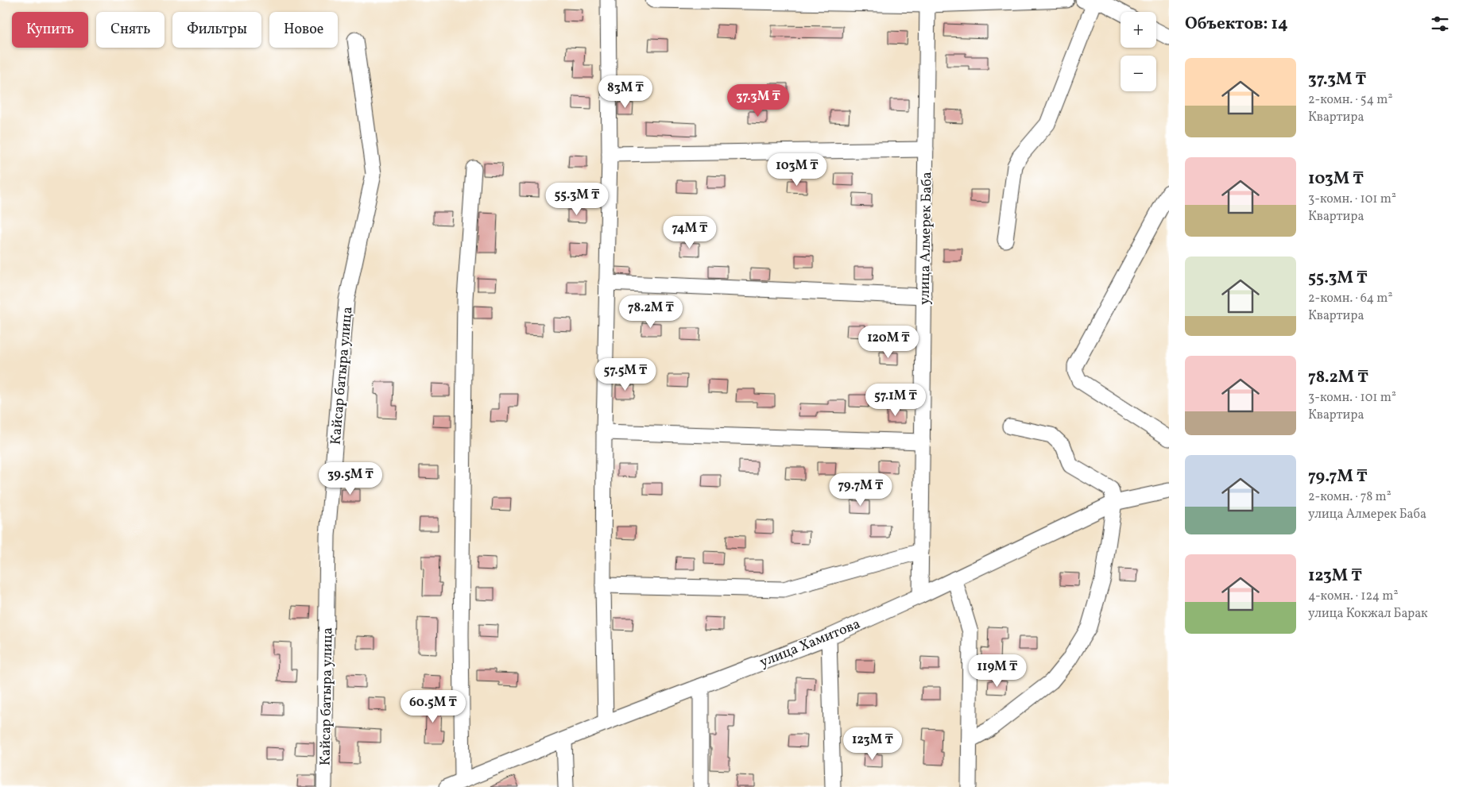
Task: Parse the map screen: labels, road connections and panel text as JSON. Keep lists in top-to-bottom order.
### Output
{
  "streets": {
    "street": ["улица Алмерек Баба", "Кайсар батыра улица", "улица Хамитова"]
  },
  "crossings": [
    ["улица Алмерек Баба", "улица Хамитова"]
  ],
  "page": {
    "heading": "Объектов: 14",
    "map_buttons": ["+", "−"],
    "chip": [
      "Купить",
      "Снять",
      "Фильтры",
      "Новое"
    ],
    "list": [
      {
        "name": "37.3M ₸",
        "note": "2-комн. · 54 m² · Квартира"
      },
      {
        "name": "103M ₸",
        "note": "3-комн. · 101 m² · Квартира"
      },
      {
        "name": "55.3M ₸",
        "note": "2-комн. · 64 m² · Квартира"
      },
      {
        "name": "78.2M ₸",
        "note": "3-комн. · 101 m² · Квартира"
      },
      {
        "name": "79.7M ₸",
        "note": "2-комн. · 78 m² · улица Алмерек Баба"
      },
      {
        "name": "123M ₸",
        "note": "4-комн. · 124 m² · улица Кокжал Барак"
      }
    ],
    "price": [
      "83M ₸",
      "37.3M ₸",
      "103M ₸",
      "55.3M ₸",
      "74M ₸",
      "78.2M ₸",
      "120M ₸",
      "57.5M ₸",
      "57.1M ₸",
      "39.5M ₸",
      "79.7M ₸",
      "119M ₸",
      "60.5M ₸",
      "123M ₸"
    ]
  }
}
